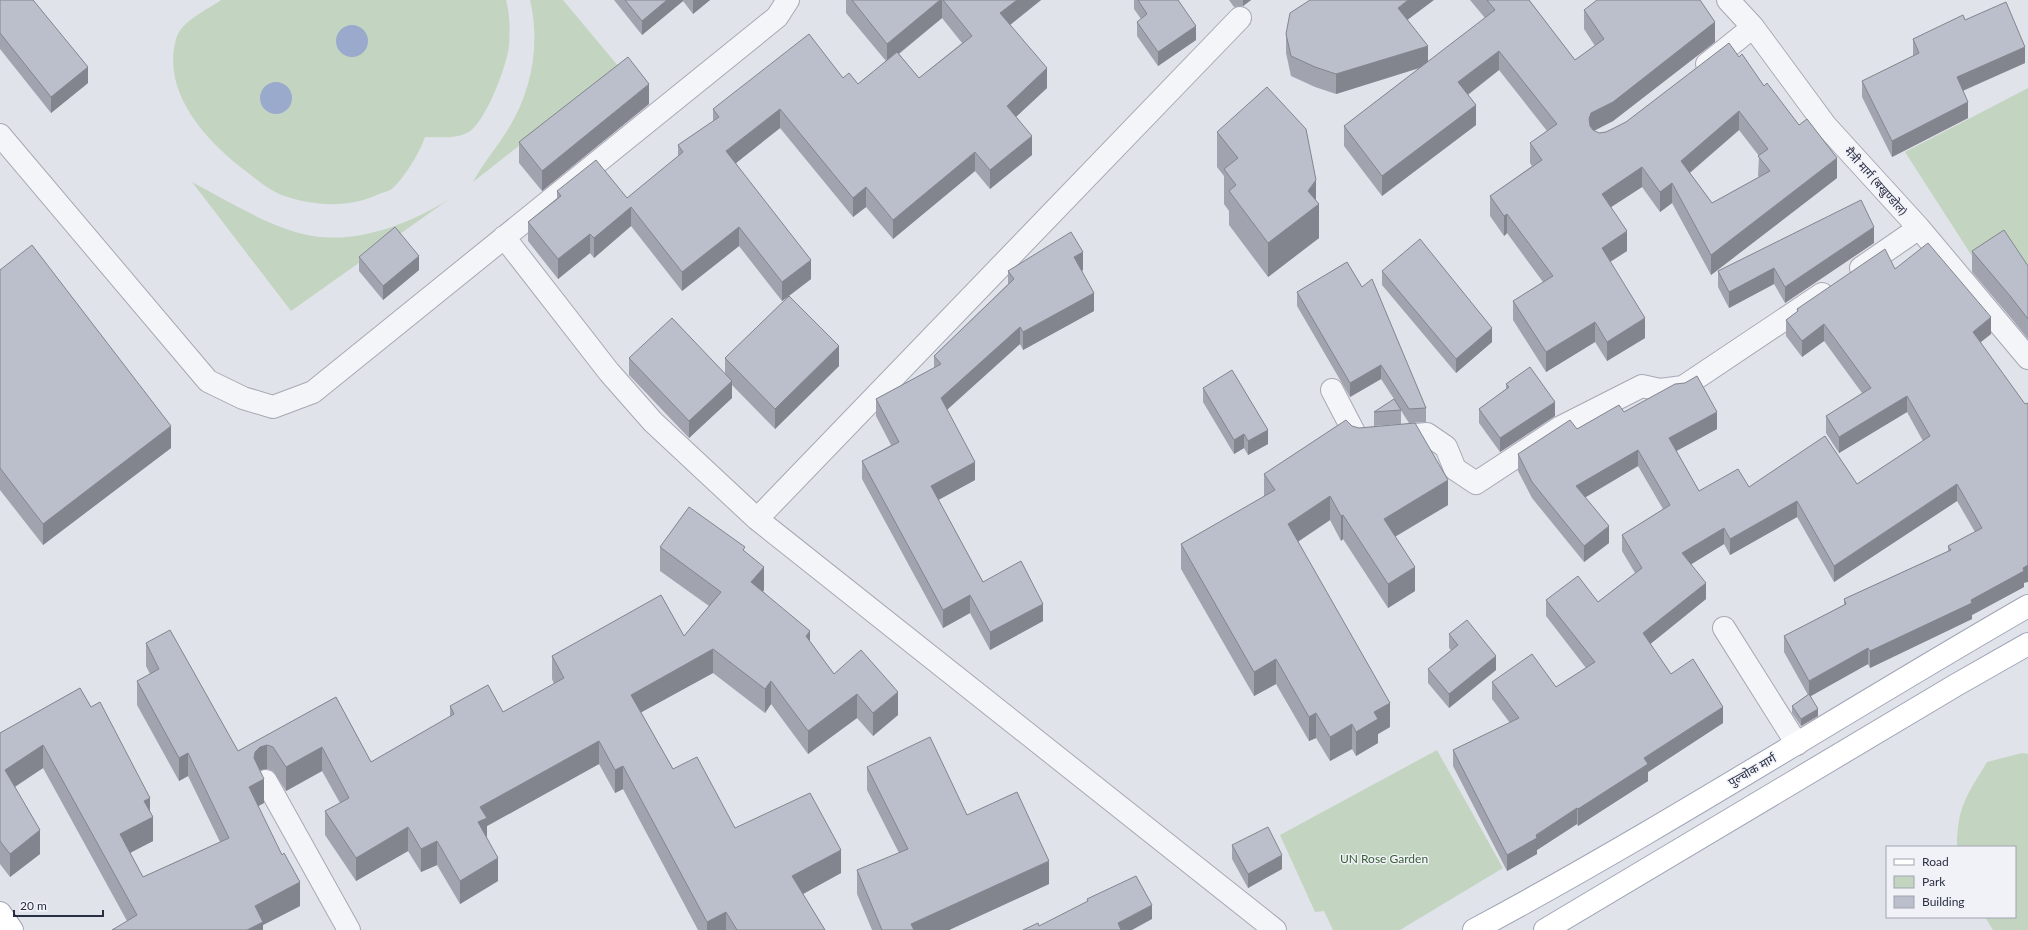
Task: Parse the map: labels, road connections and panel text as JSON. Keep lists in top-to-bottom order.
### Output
{
  "streets": {
    "main road": ["पुल्चोक मार्ग"],
    "street": ["मैत्री मार्ग (बखुण्डोल)"]
  },
  "parks": ["UN Rose Garden"],
  "legend": ["Road", "Park", "Building"],
  "scale_bar": "20 m"
}
